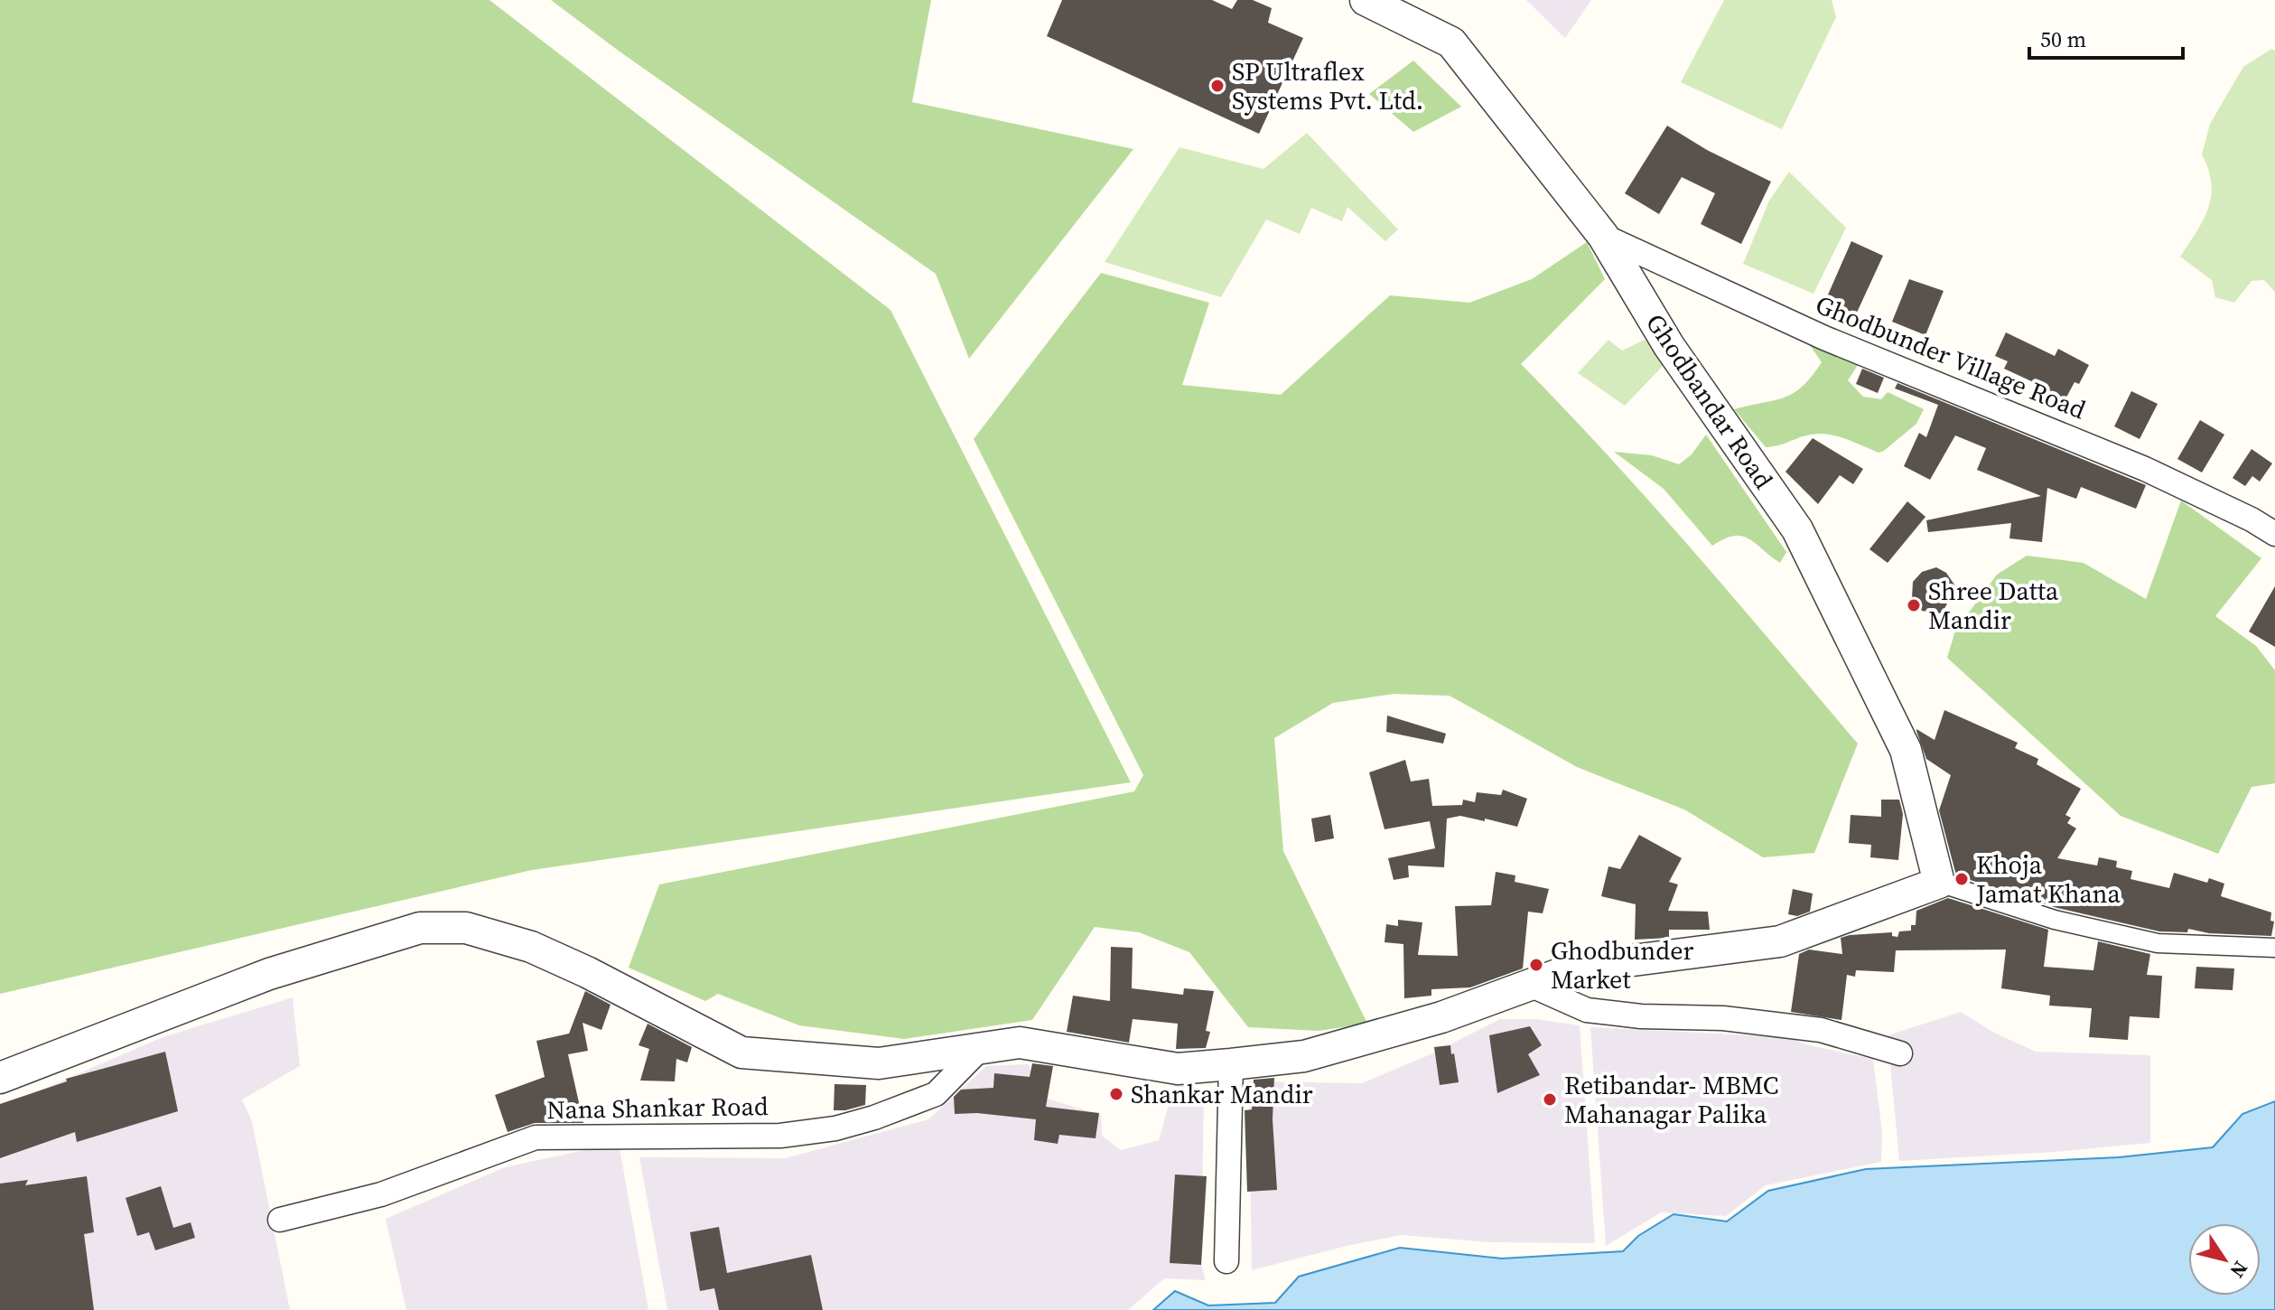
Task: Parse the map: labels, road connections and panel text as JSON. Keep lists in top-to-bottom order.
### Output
{
  "streets": {
    "street": ["Ghodbunder Village Road", "Ghodbandar Road", "Nana Shankar Road"]
  },
  "crossings": [
    ["Ghodbunder Village Road", "Ghodbandar Road"]
  ],
  "places": [
    "SP Ultraflex Systems Pvt. Ltd.",
    "Shree Datta Mandir",
    "Khoja Jamat Khana",
    "Ghodbunder Market",
    "Shankar Mandir",
    "Retibandar- MBMC Mahanagar Palika"
  ],
  "scale_bar": "50 m",
  "north": "bottom right"
}
